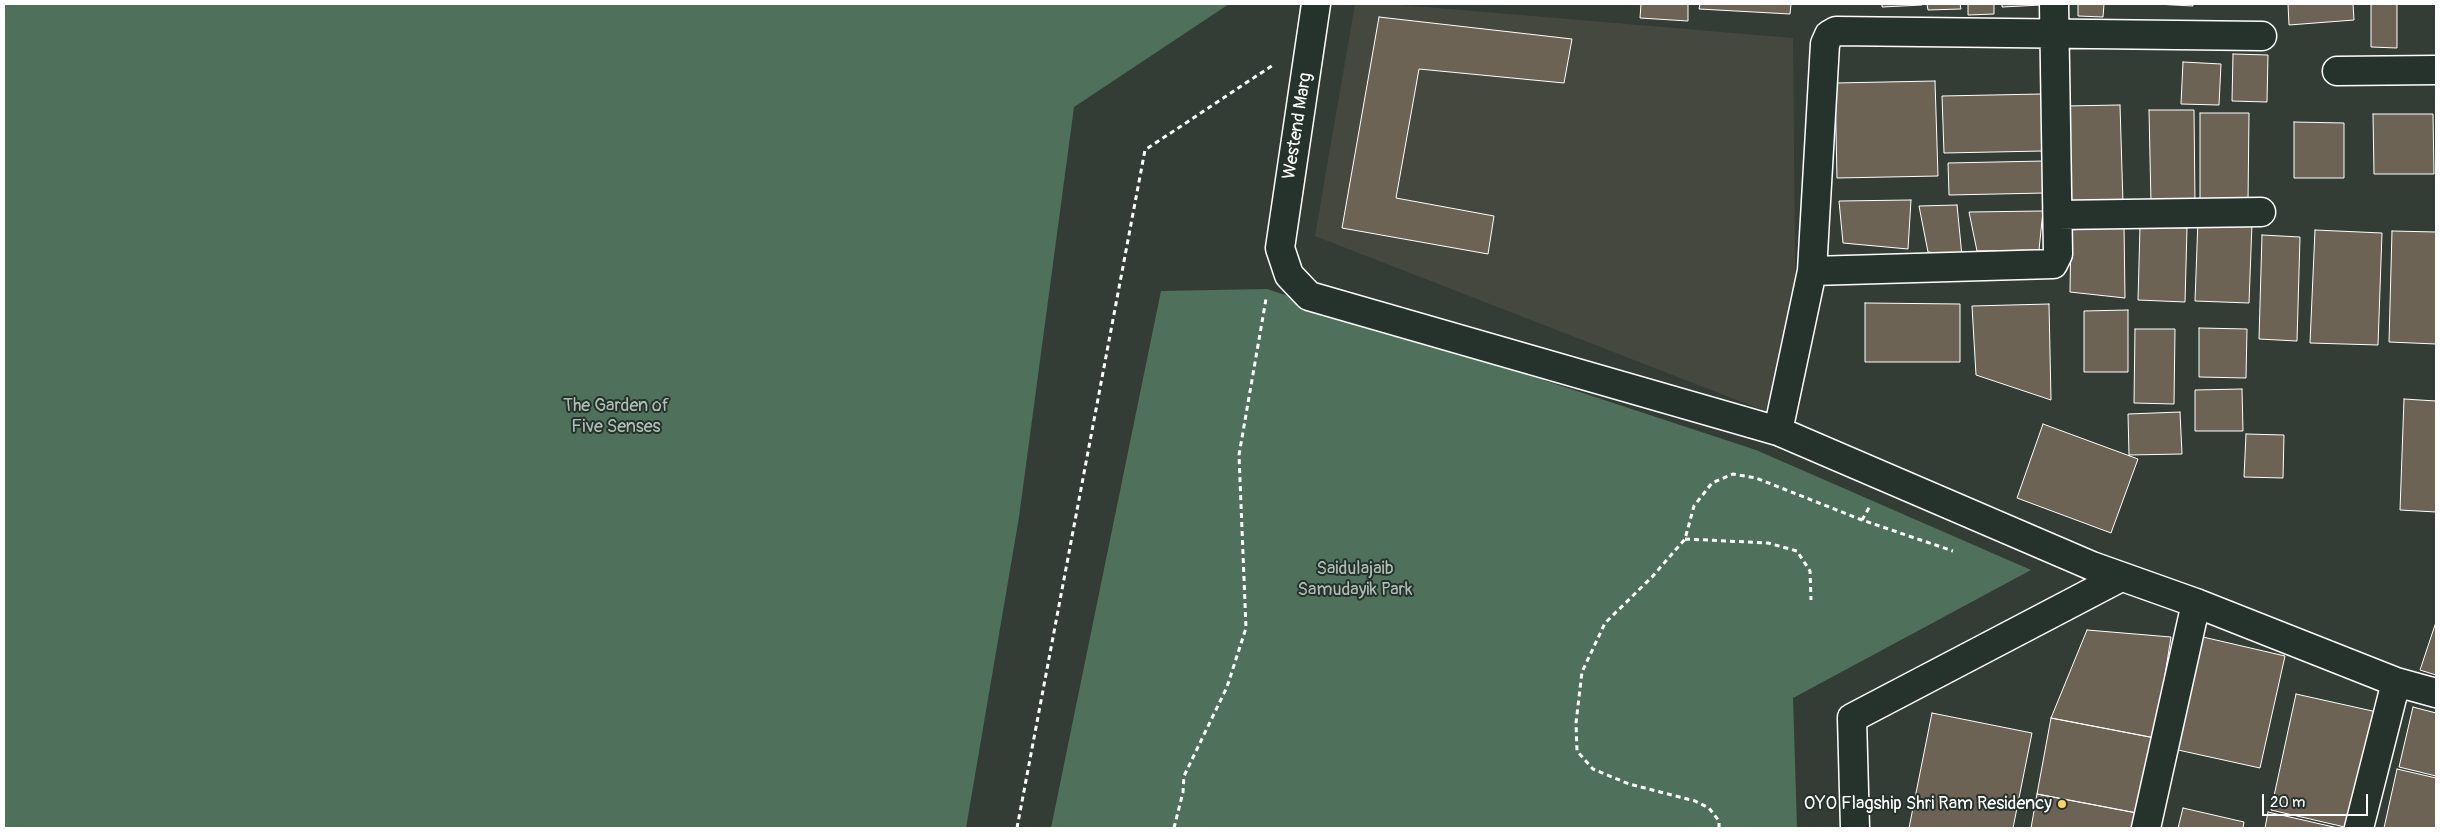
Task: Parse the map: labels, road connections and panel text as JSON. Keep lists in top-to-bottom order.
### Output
{
  "streets": {
    "street": ["Westend Marg"]
  },
  "parks": ["The Garden of Five Senses", "Saidulajaib Samudayik Park"],
  "places": ["OYO Flagship Shri Ram Residency"],
  "scale_bar": "20 m"
}
